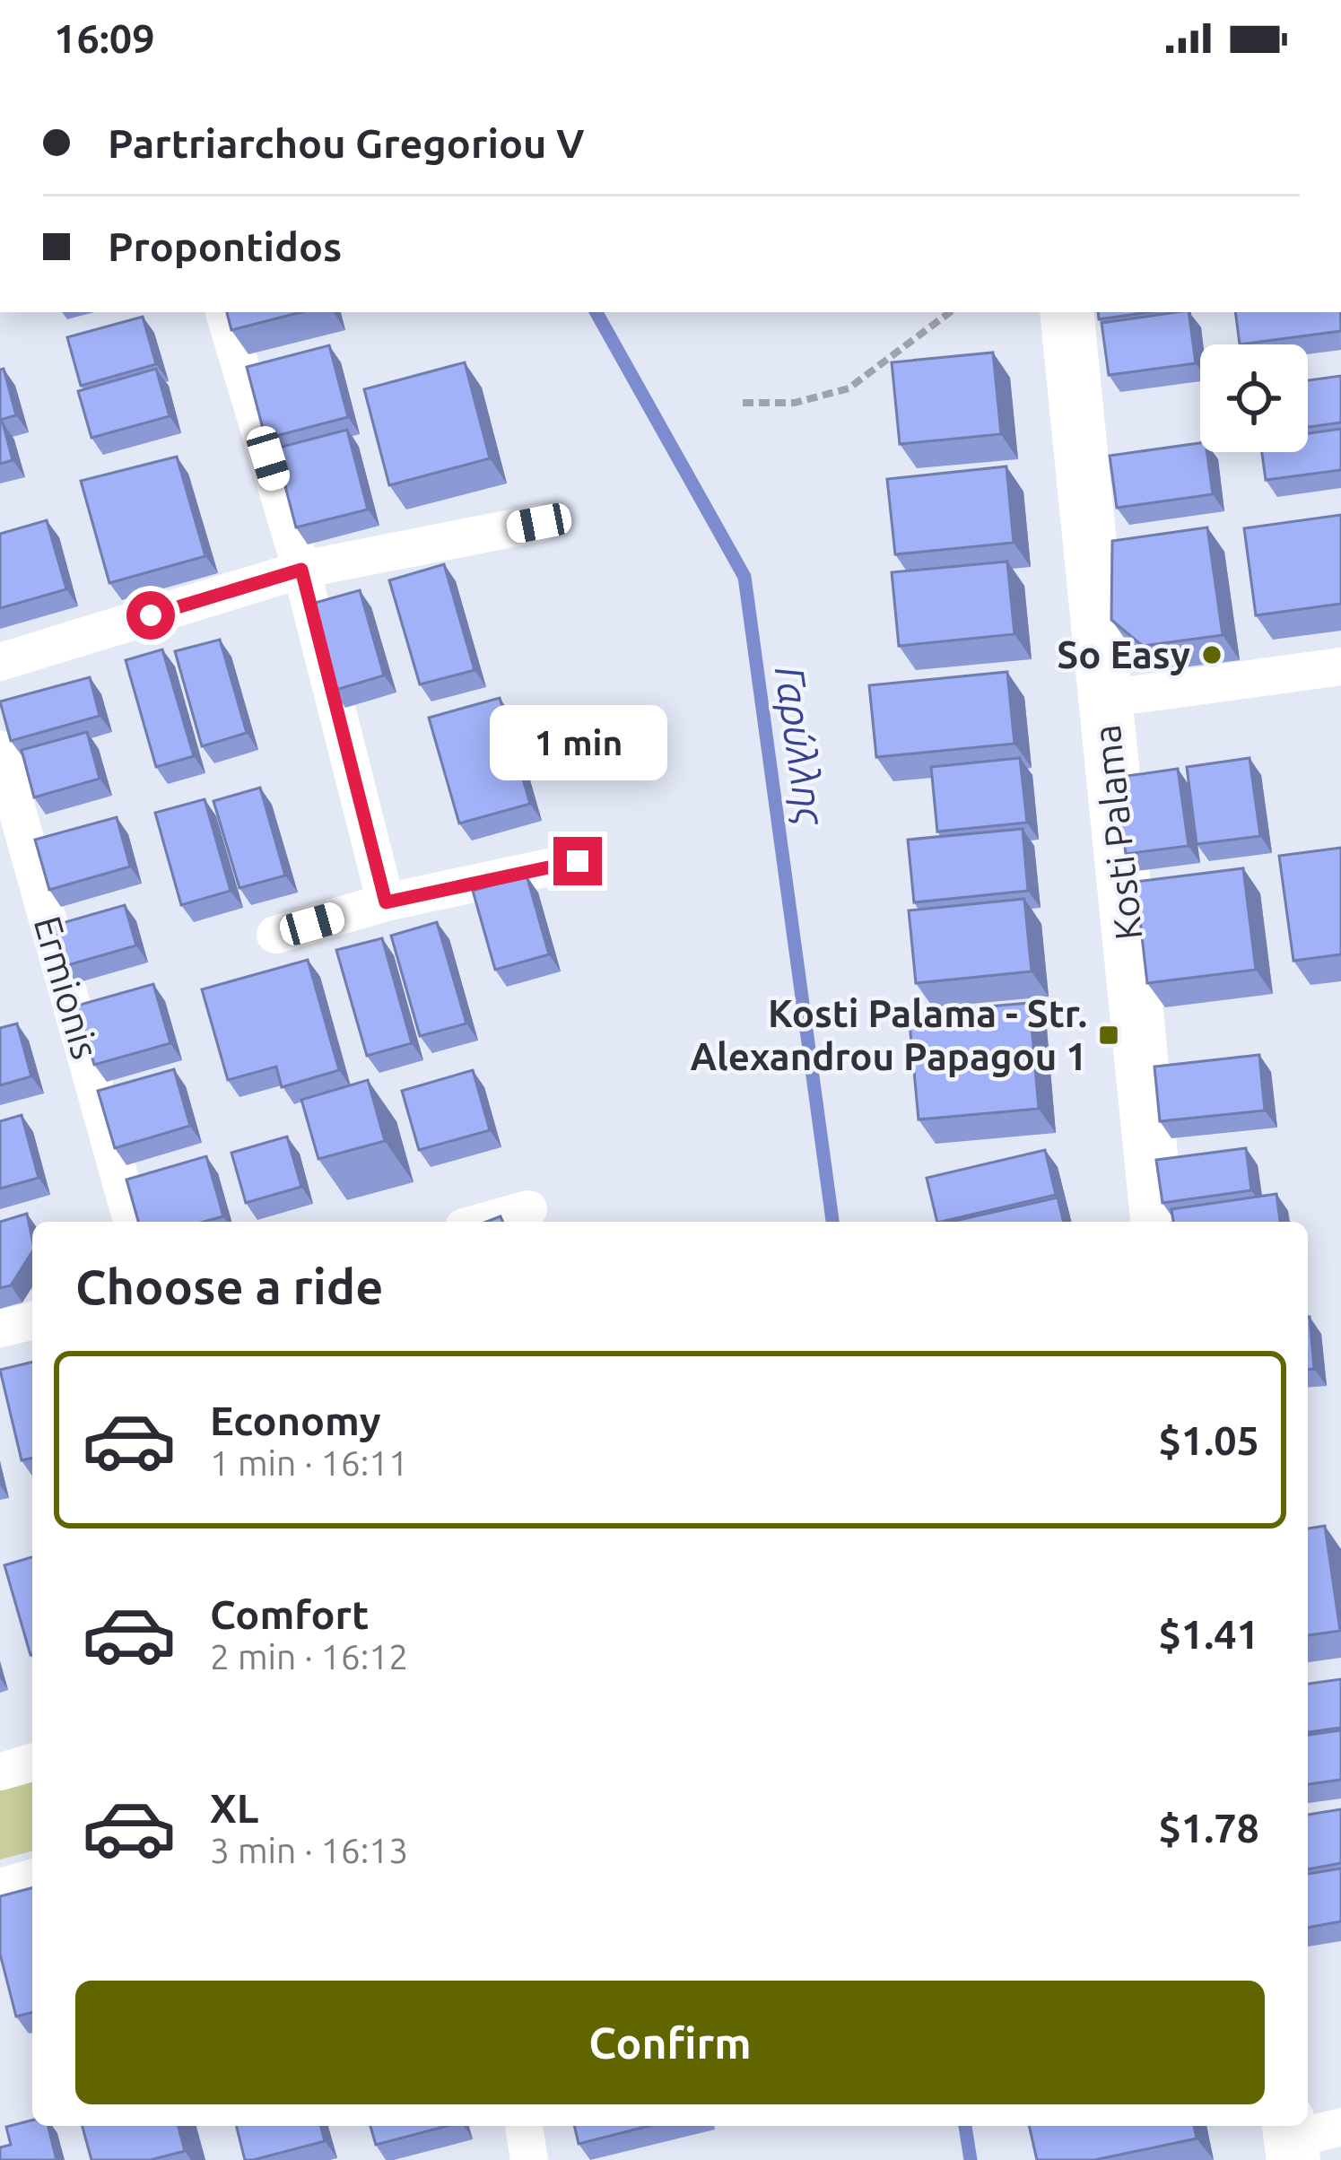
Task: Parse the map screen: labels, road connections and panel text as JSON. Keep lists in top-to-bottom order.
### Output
{
  "streets": {
    "street": ["Kosti Palama", "Ermionis"]
  },
  "water": ["Γαρύλλης"],
  "places": {
    "other": ["So Easy"],
    "transit": ["Kosti Palama - Str. Alexandrou Papagou 1"]
  },
  "page": {
    "status": "16:09",
    "banner": ["Partriarchou Gregoriou V", "Propontidos"],
    "bubble": "1 min",
    "heading": "Choose a ride",
    "list": [
      {
        "name": "Economy",
        "note": "1 min · 16:11",
        "value": "$1.05"
      },
      {
        "name": "Comfort",
        "note": "2 min · 16:12",
        "value": "$1.41"
      },
      {
        "name": "XL",
        "note": "3 min · 16:13",
        "value": "$1.78"
      }
    ],
    "buttons": "Confirm"
  }
}
